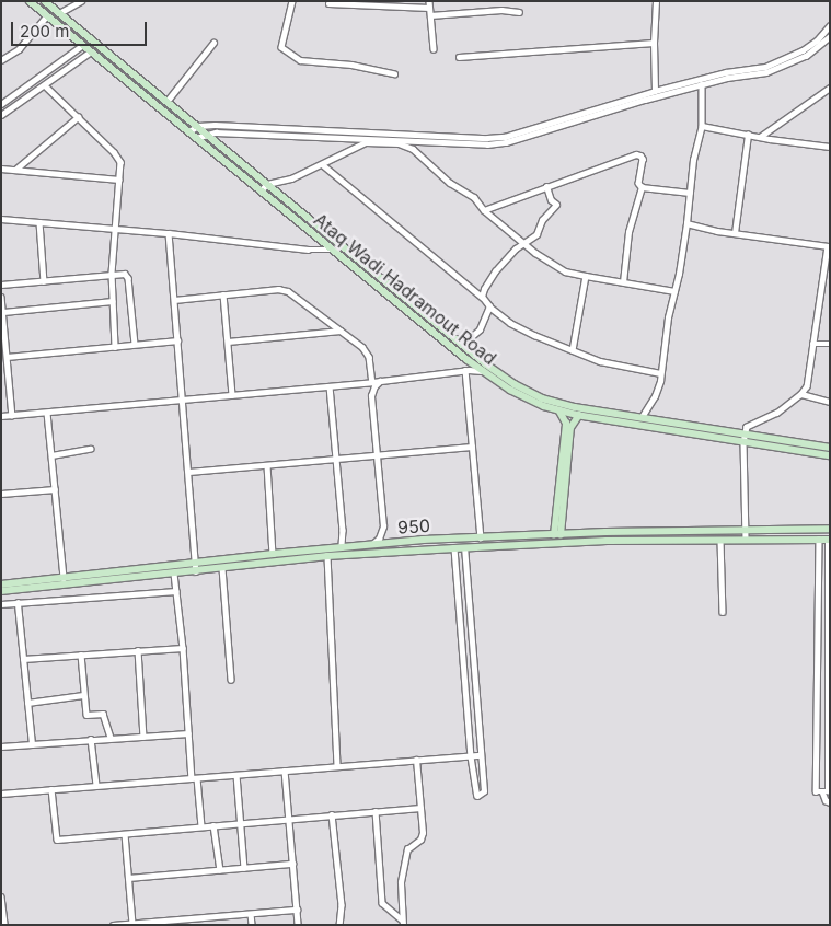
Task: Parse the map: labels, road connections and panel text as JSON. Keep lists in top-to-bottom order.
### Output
{
  "streets": {
    "main road": ["Ataq Wadi Hadramout Road", "950"]
  },
  "scale_bar": "200 m"
}
